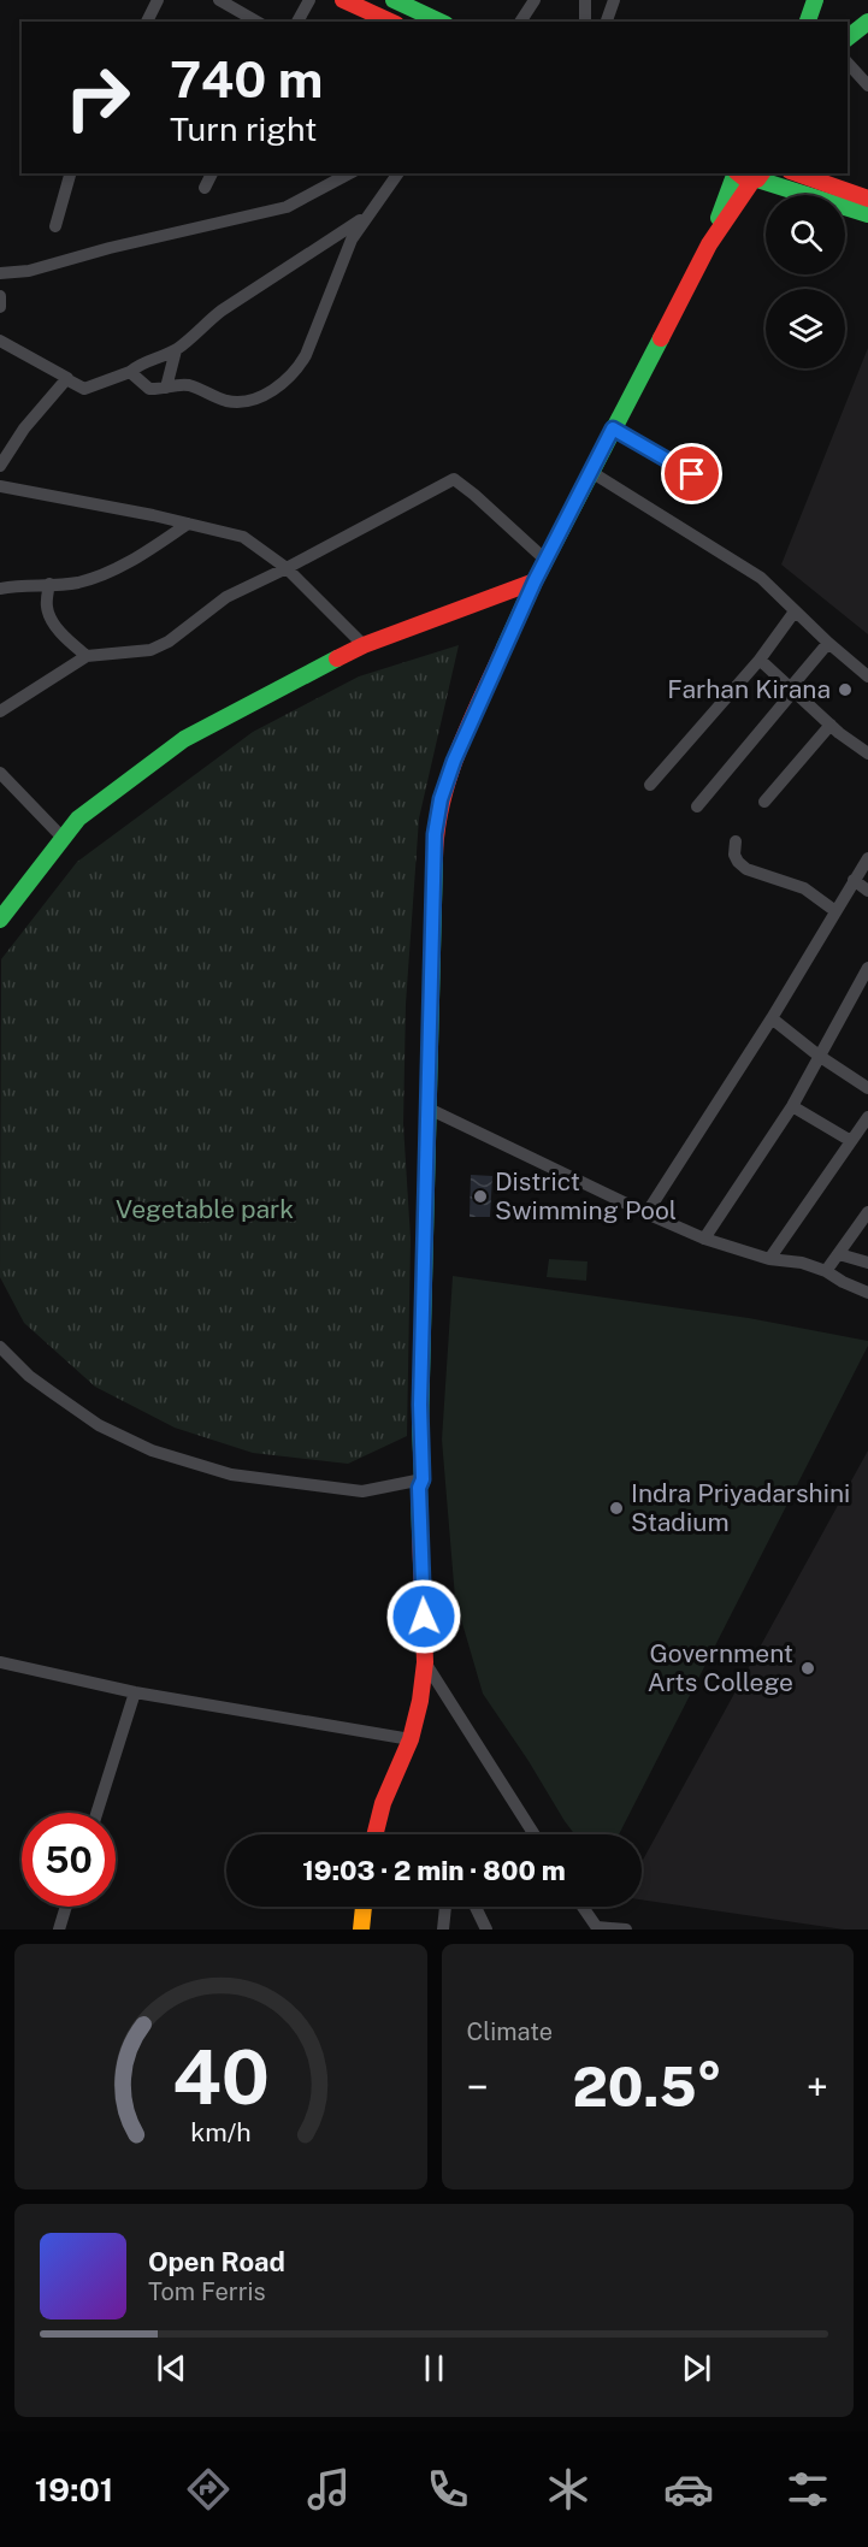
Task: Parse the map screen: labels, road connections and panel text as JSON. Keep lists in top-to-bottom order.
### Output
{
  "parks": ["Vegetable park"],
  "places": [
    "Farhan Kirana",
    "District Swimming Pool",
    "Indra Priyadarshini Stadium",
    "Government Arts College"
  ],
  "page": {
    "turn": ["740 m", "Turn right"],
    "limit": "50",
    "trip": "19:03 · 2 min · 800 m",
    "tile": "Climate",
    "heat": ["−", "20.5°", "+"],
    "song": ["Open Road", "Tom Ferris"],
    "tabs": "19:01",
    "gauge": ["40", "km/h"]
  }
}
